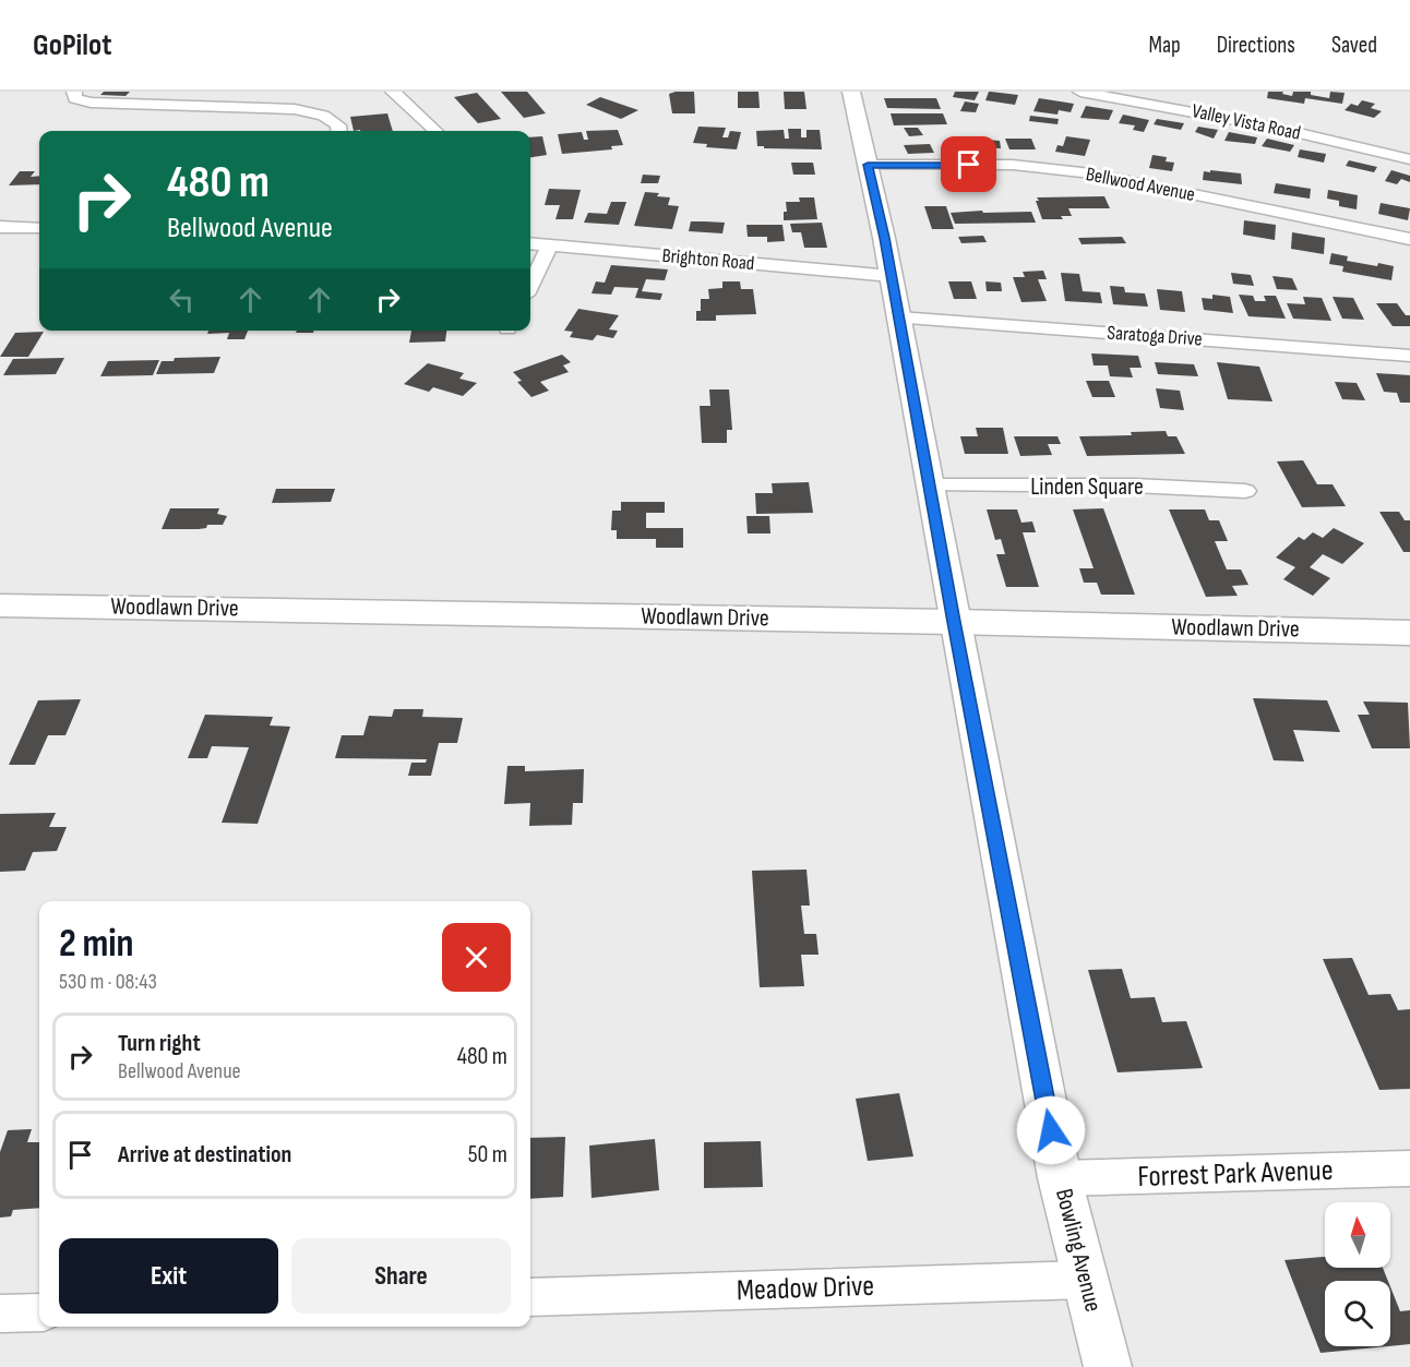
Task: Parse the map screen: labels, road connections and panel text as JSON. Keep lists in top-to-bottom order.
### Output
{
  "streets": {
    "main road": ["Woodlawn Drive"],
    "street": [
      "Valley Vista Road",
      "Bellwood Avenue",
      "Brighton Road",
      "Saratoga Drive",
      "Linden Square",
      "Forrest Park Avenue",
      "Bowling Avenue",
      "Meadow Drive"
    ]
  },
  "crossings": [
    ["Bellwood Avenue", "Bowling Avenue"],
    ["Brighton Road", "Bowling Avenue"],
    ["Saratoga Drive", "Bowling Avenue"],
    ["Linden Square", "Bowling Avenue"],
    ["Woodlawn Drive", "Bowling Avenue"],
    ["Forrest Park Avenue", "Bowling Avenue"],
    ["Bowling Avenue", "Meadow Drive"]
  ],
  "north": "top",
  "page": {
    "header": "GoPilot",
    "nav": ["Map", "Directions", "Saved"],
    "turn": ["480 m", "Bellwood Avenue"],
    "heading": ["2 min", "530 m · 08:43"],
    "list": [
      {
        "name": "Turn right",
        "note": "Bellwood Avenue",
        "value": "480 m"
      },
      {
        "name": "Arrive at destination",
        "value": "50 m"
      }
    ],
    "buttons": ["Exit", "Share"]
  }
}
